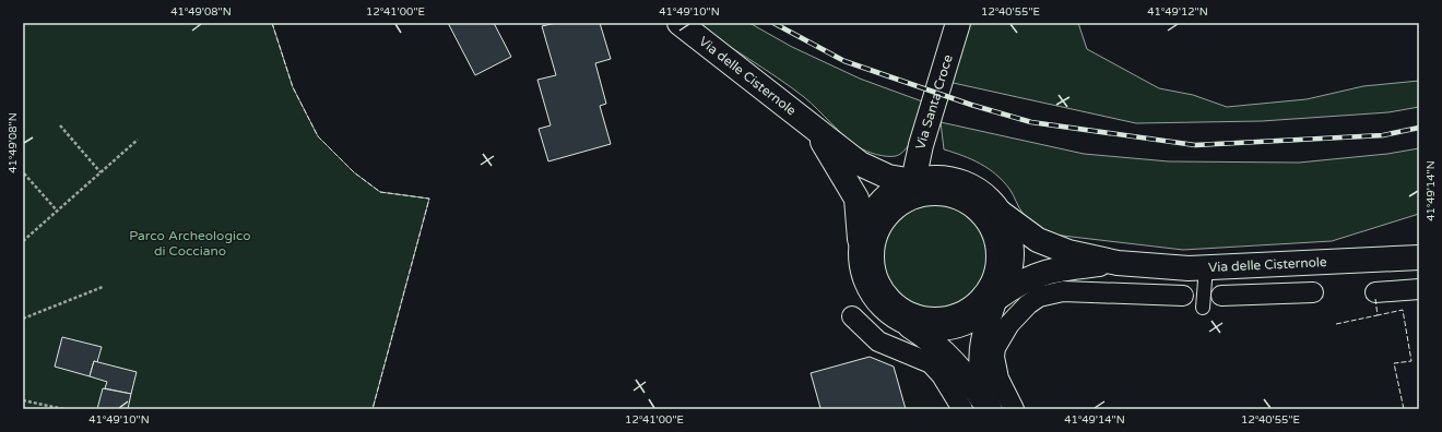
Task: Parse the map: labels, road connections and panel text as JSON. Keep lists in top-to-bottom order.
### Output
{
  "streets": {
    "street": ["Via delle Cisternole", "Via Santa Croce"]
  },
  "crossings": [
    ["Via delle Cisternole", "Via Santa Croce"]
  ],
  "parks": ["Parco Archeologico di Cocciano"],
  "coordinates": [
    "41°49'08\"N",
    "12°41'00\"E",
    "41°49'10\"N",
    "12°40'55\"E",
    "41°49'12\"N",
    "41°49'14\"N"
  ]
}
